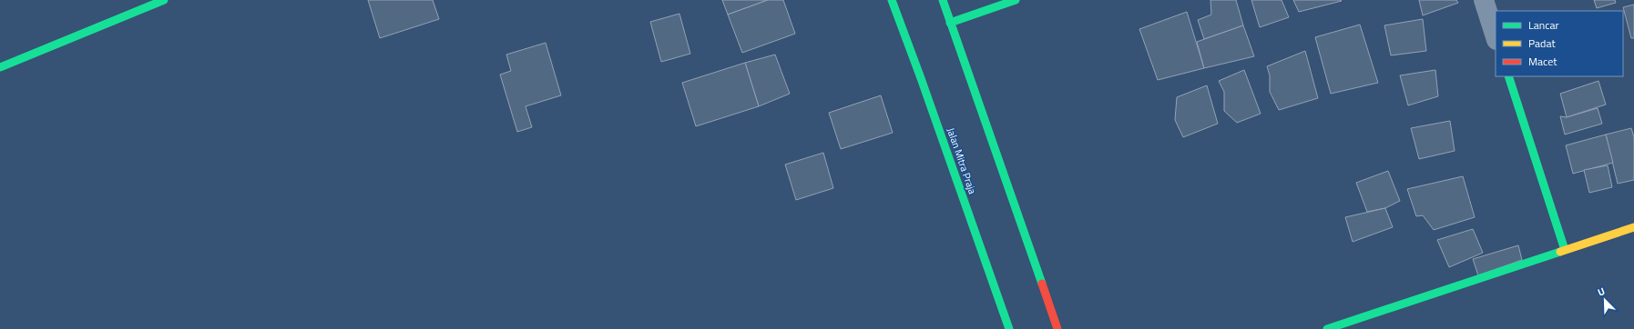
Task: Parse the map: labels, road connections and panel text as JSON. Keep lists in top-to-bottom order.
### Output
{
  "streets": {
    "street": ["Jalan Mitra Praja"]
  },
  "legend": ["Lancar", "Padat", "Macet"],
  "north": "top left"
}
